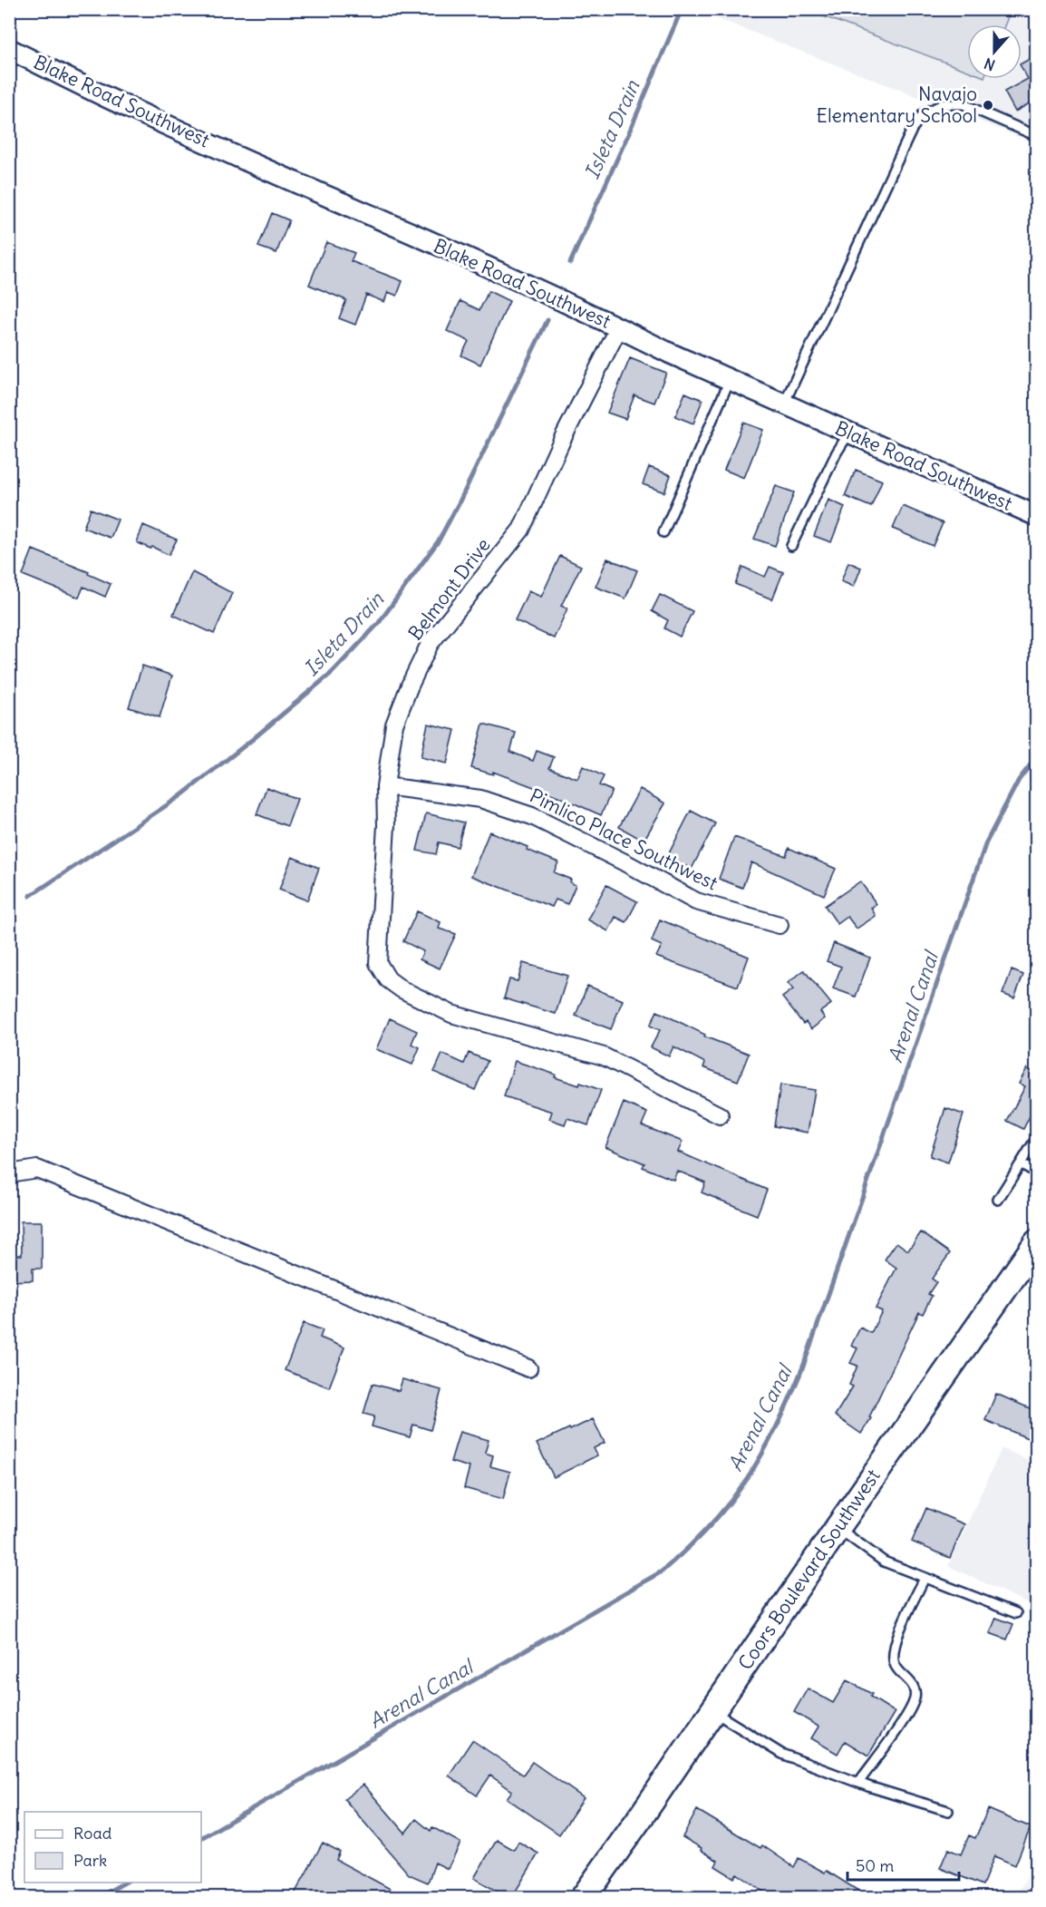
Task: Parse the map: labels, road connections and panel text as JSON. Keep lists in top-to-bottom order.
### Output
{
  "streets": {
    "main road": ["Coors Boulevard Southwest"],
    "street": ["Blake Road Southwest", "Belmont Drive", "Pimlico Place Southwest"]
  },
  "crossings": [
    ["Blake Road Southwest", "Belmont Drive"],
    ["Belmont Drive", "Pimlico Place Southwest"]
  ],
  "water": ["Isleta Drain", "Arenal Canal"],
  "places": ["Navajo Elementary School"],
  "legend": ["Road", "Park"],
  "scale_bar": "50 m",
  "north": "bottom"
}
